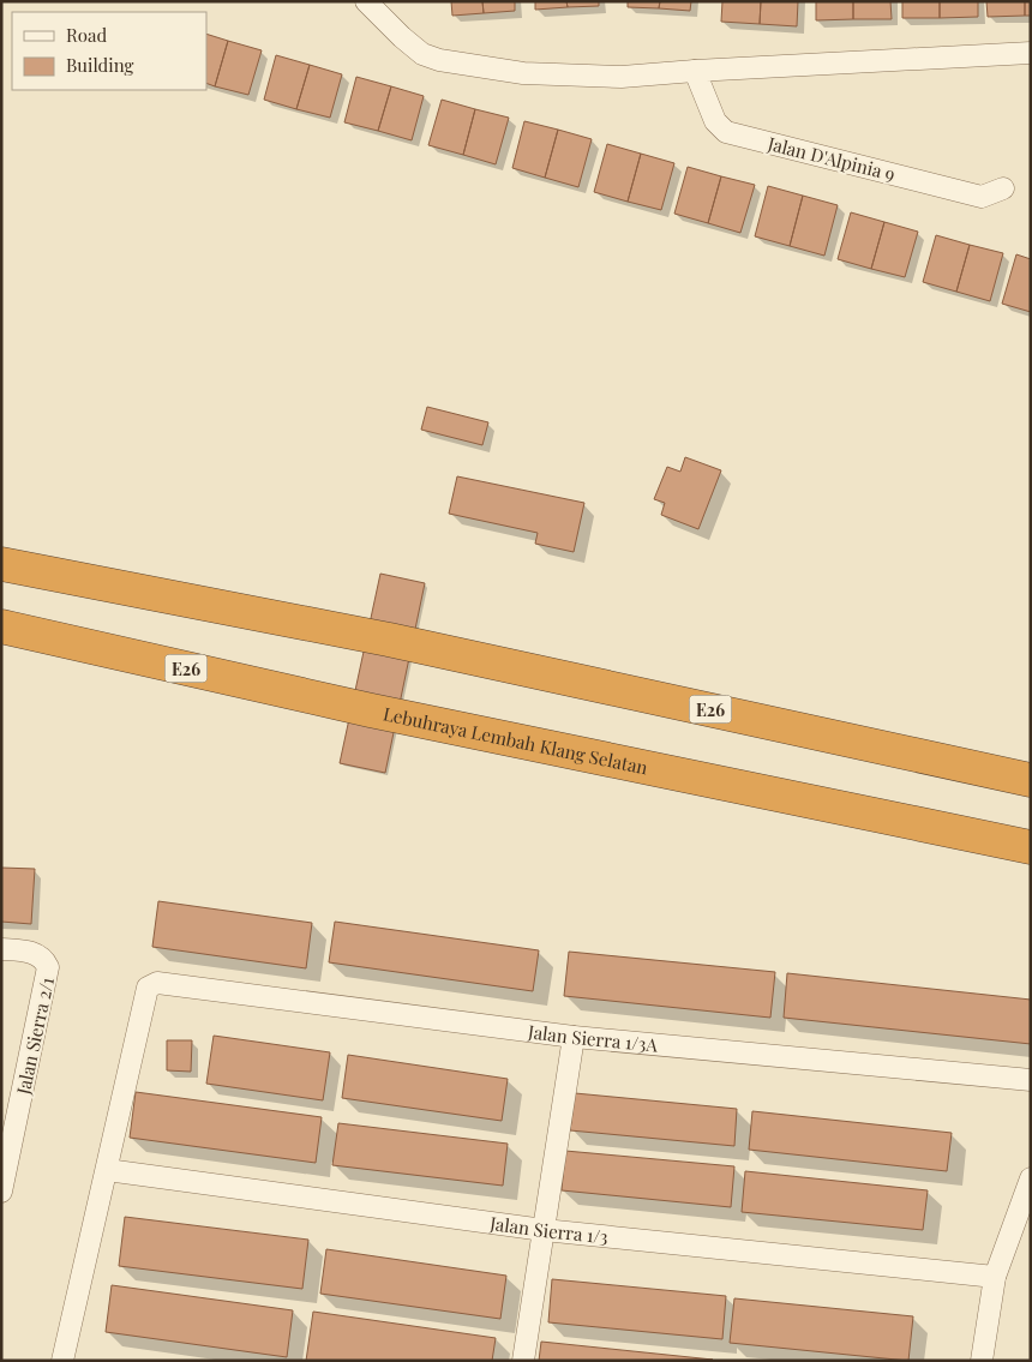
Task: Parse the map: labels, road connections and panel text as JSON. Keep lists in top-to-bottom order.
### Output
{
  "streets": {
    "highway": ["E26", "Lebuhraya Lembah Klang Selatan"],
    "street": [
      "Jalan D'Alpinia 9",
      "Jalan Sierra 2/1",
      "Jalan Sierra 1/3A",
      "Jalan Sierra 1/3"
    ]
  },
  "crossings": [
    ["Jalan Sierra 1/3A", "Jalan Sierra 1/3"]
  ],
  "legend": ["Road", "Building"]
}
